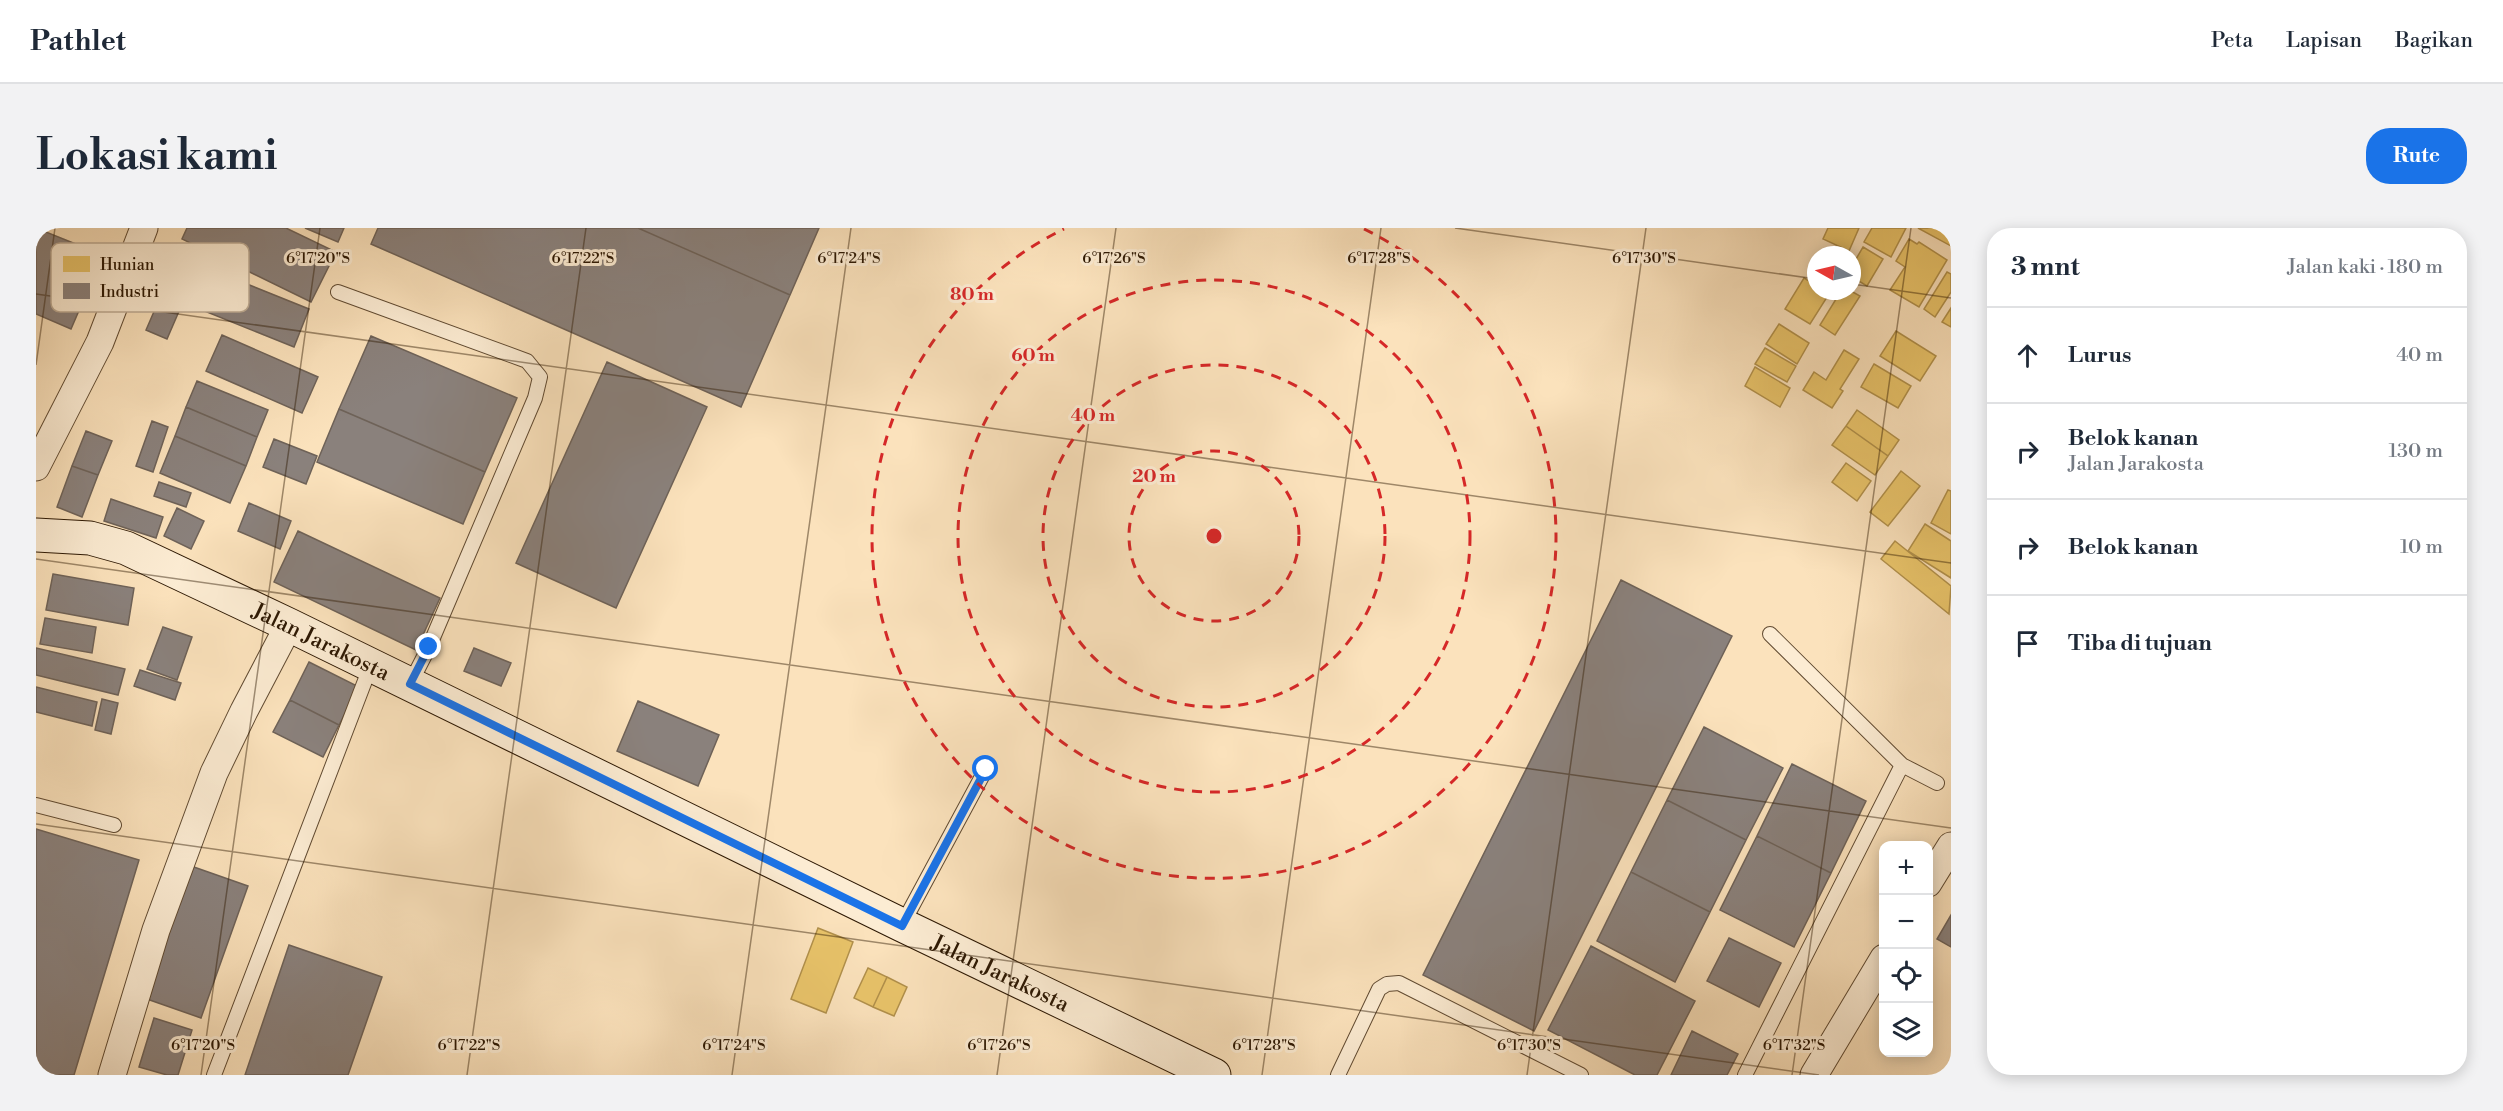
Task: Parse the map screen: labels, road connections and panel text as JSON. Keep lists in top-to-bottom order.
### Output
{
  "streets": {
    "street": ["Jalan Jarakosta"]
  },
  "legend": ["Hunian", "Industri"],
  "north": "left",
  "page": {
    "header": "Pathlet",
    "nav": ["Peta", "Lapisan", "Bagikan"],
    "buttons": "Rute",
    "title": "Lokasi kami",
    "heading": ["3 mnt", "Jalan kaki · 180 m"],
    "list": [
      ["Lurus", "40 m"],
      ["Belok kanan", "Jalan Jarakosta", "130 m"],
      ["Belok kanan", "10 m"],
      "Tiba di tujuan"
    ],
    "map_buttons": ["+", "−"]
  },
  "coordinates": [
    "6°17'20\"S",
    "6°17'22\"S",
    "6°17'24\"S",
    "6°17'26\"S",
    "6°17'28\"S",
    "6°17'30\"S",
    "6°17'32\"S"
  ],
  "rings": [
    "80 m",
    "60 m",
    "40 m",
    "20 m"
  ]
}
